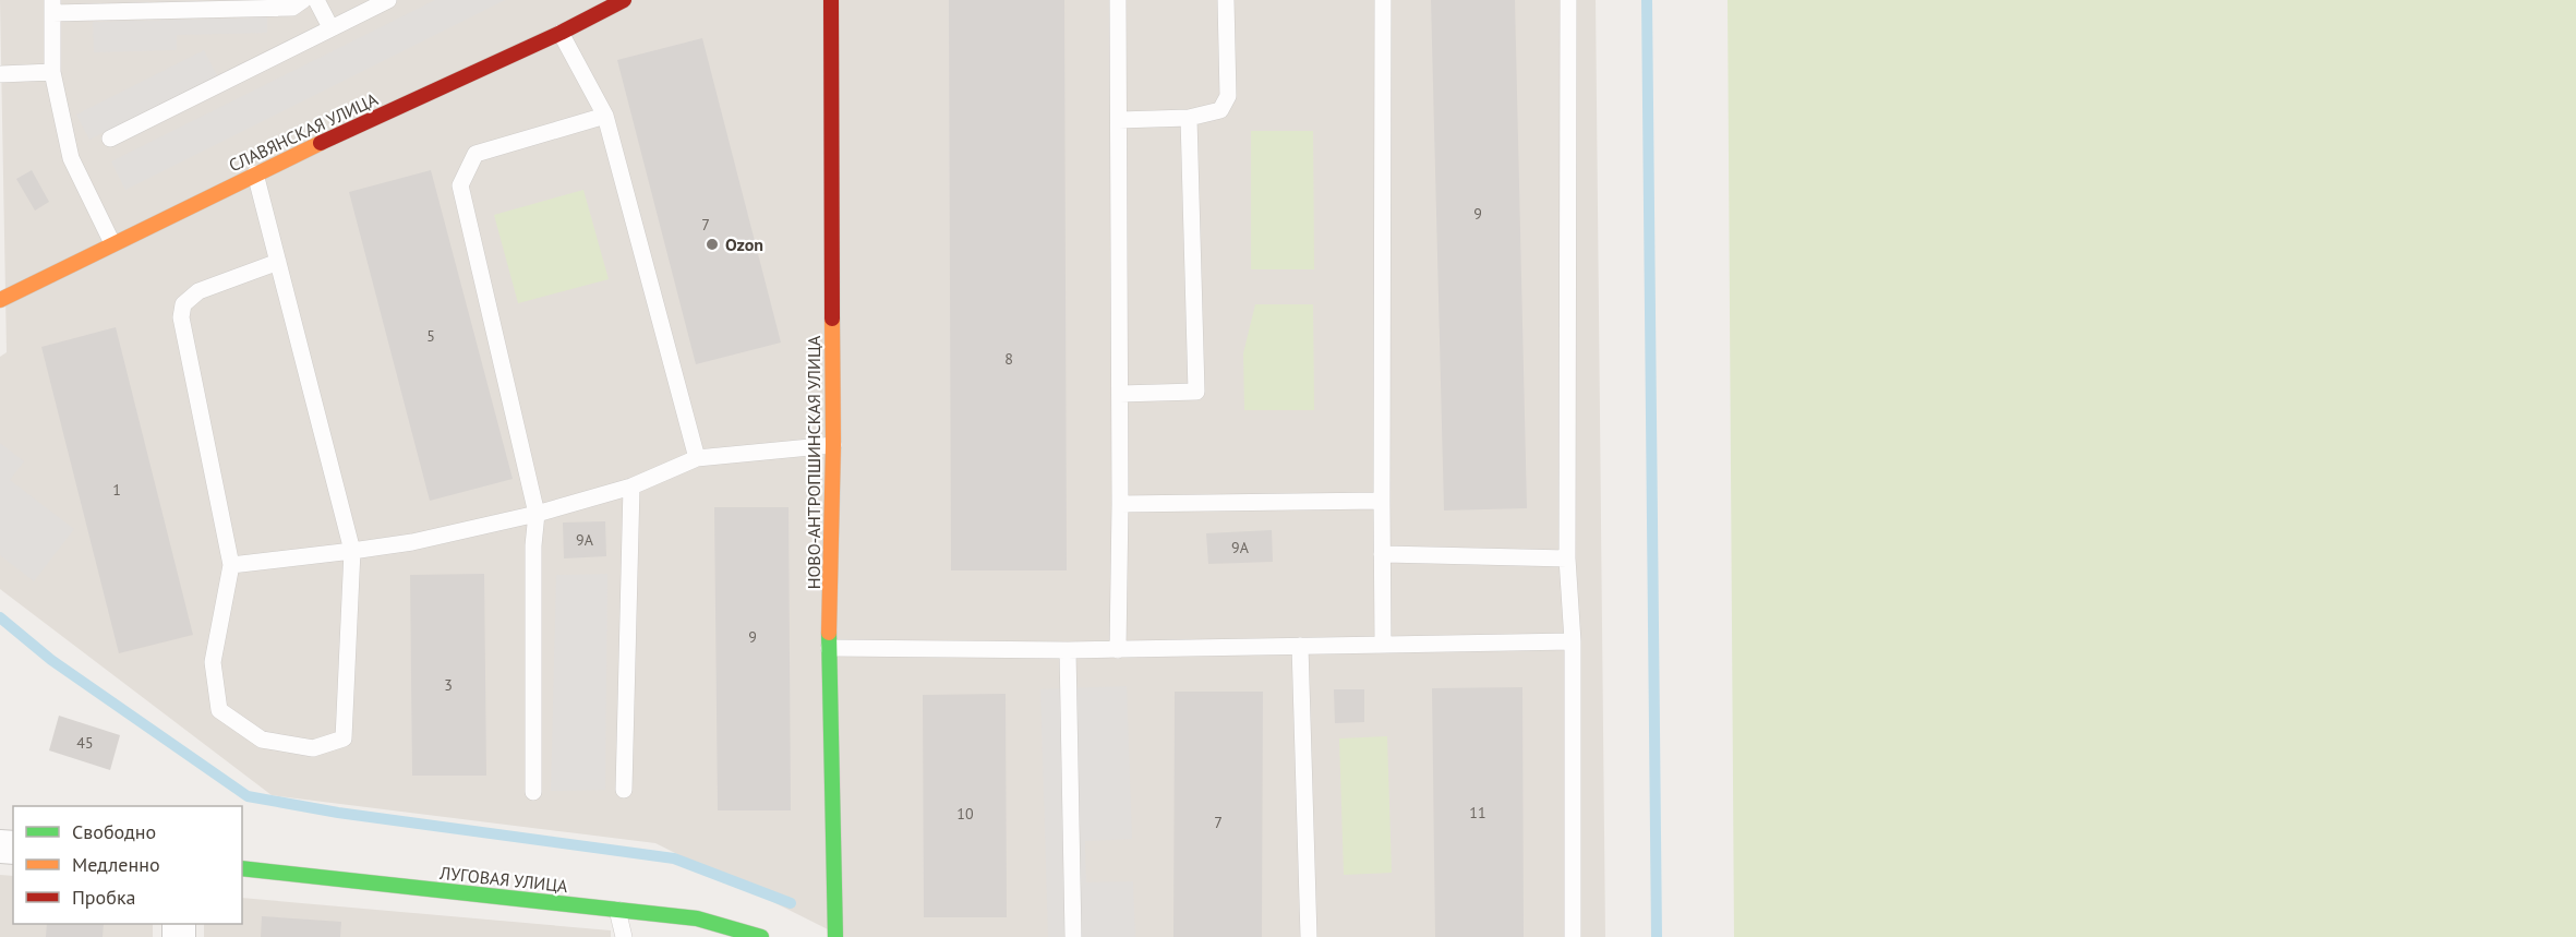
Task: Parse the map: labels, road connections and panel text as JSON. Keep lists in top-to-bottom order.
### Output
{
  "streets": {
    "street": ["СЛАВЯНСКАЯ УЛИЦА", "НОВО-АНТРОПШИНСКАЯ УЛИЦА", "ЛУГОВАЯ УЛИЦА"]
  },
  "places": ["Ozon"],
  "house_numbers": [
    "9",
    "7",
    "5",
    "8",
    "1",
    "9А",
    "9А",
    "9",
    "3",
    "45",
    "11",
    "10",
    "7"
  ],
  "legend": ["Свободно", "Медленно", "Пробка"]
}
